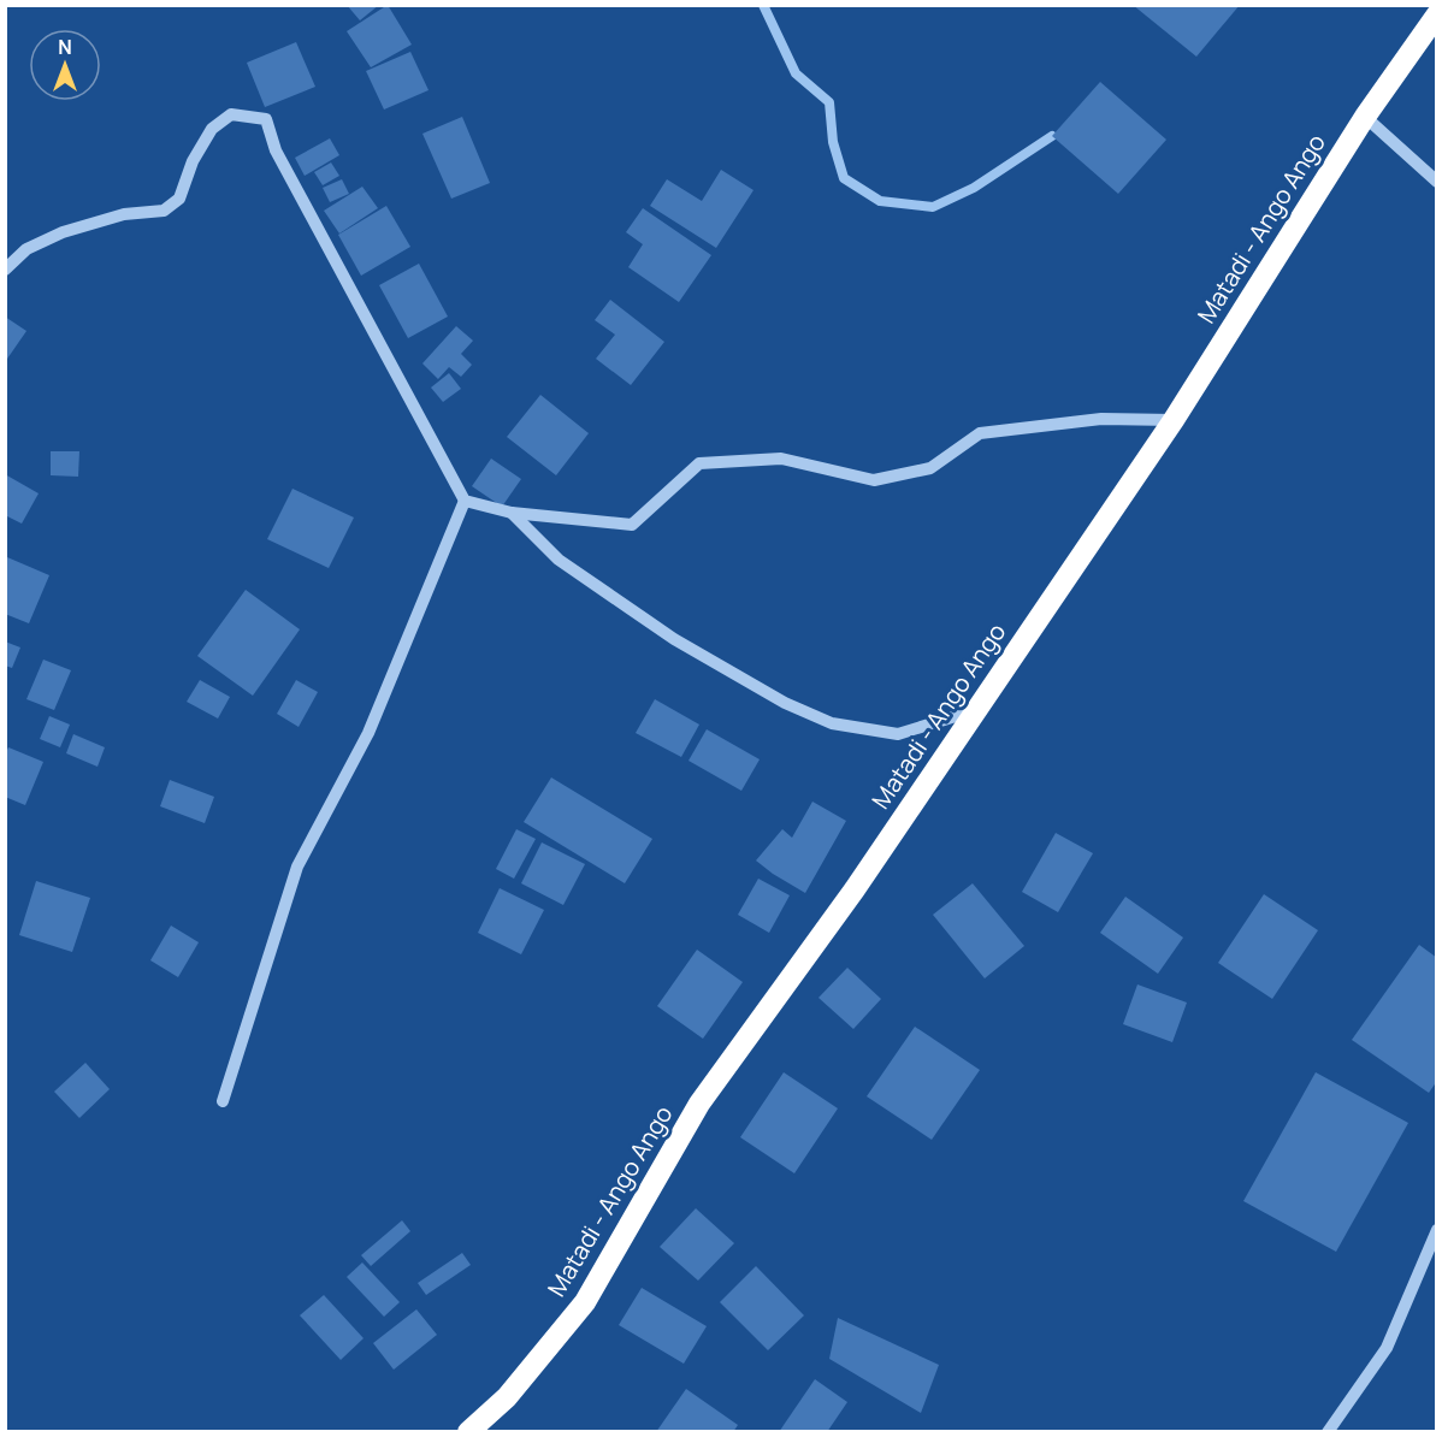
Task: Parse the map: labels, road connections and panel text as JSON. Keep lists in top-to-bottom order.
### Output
{
  "streets": {
    "highway": ["Matadi - Ango Ango"]
  },
  "north": "top"
}
